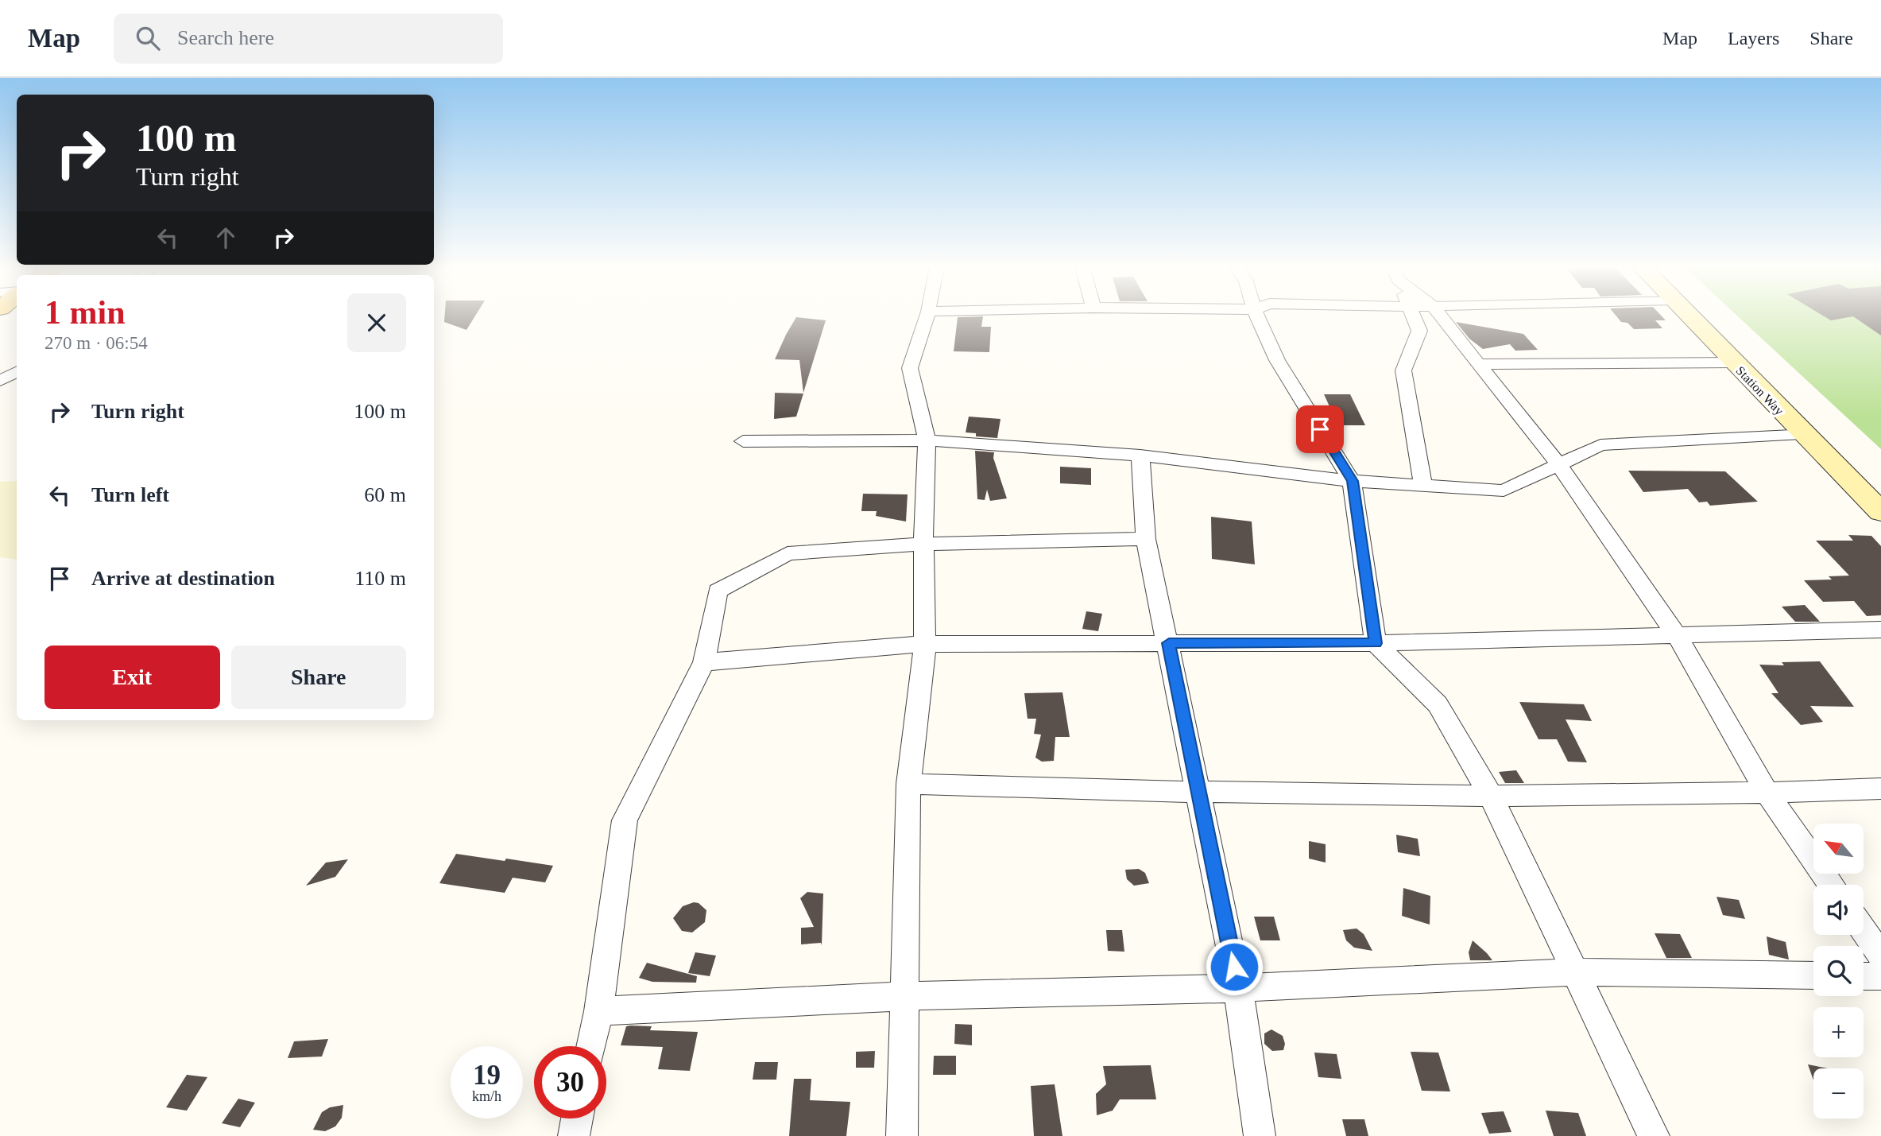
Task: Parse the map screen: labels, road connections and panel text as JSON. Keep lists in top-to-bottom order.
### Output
{
  "streets": {
    "main road": ["Station Way"]
  },
  "north": "top left",
  "page": {
    "header": "Map",
    "search": "Search here",
    "nav": ["Map", "Layers", "Share"],
    "turn": ["100 m", "Turn right"],
    "heading": ["1 min", "270 m · 06:54"],
    "list": [
      {
        "name": "Turn right",
        "value": "100 m"
      },
      {
        "name": "Turn left",
        "value": "60 m"
      },
      {
        "name": "Arrive at destination",
        "value": "110 m"
      }
    ],
    "buttons": ["Exit", "Share"],
    "map_buttons": ["+", "−"],
    "speed": "19 km/h",
    "limit": "30"
  }
}
